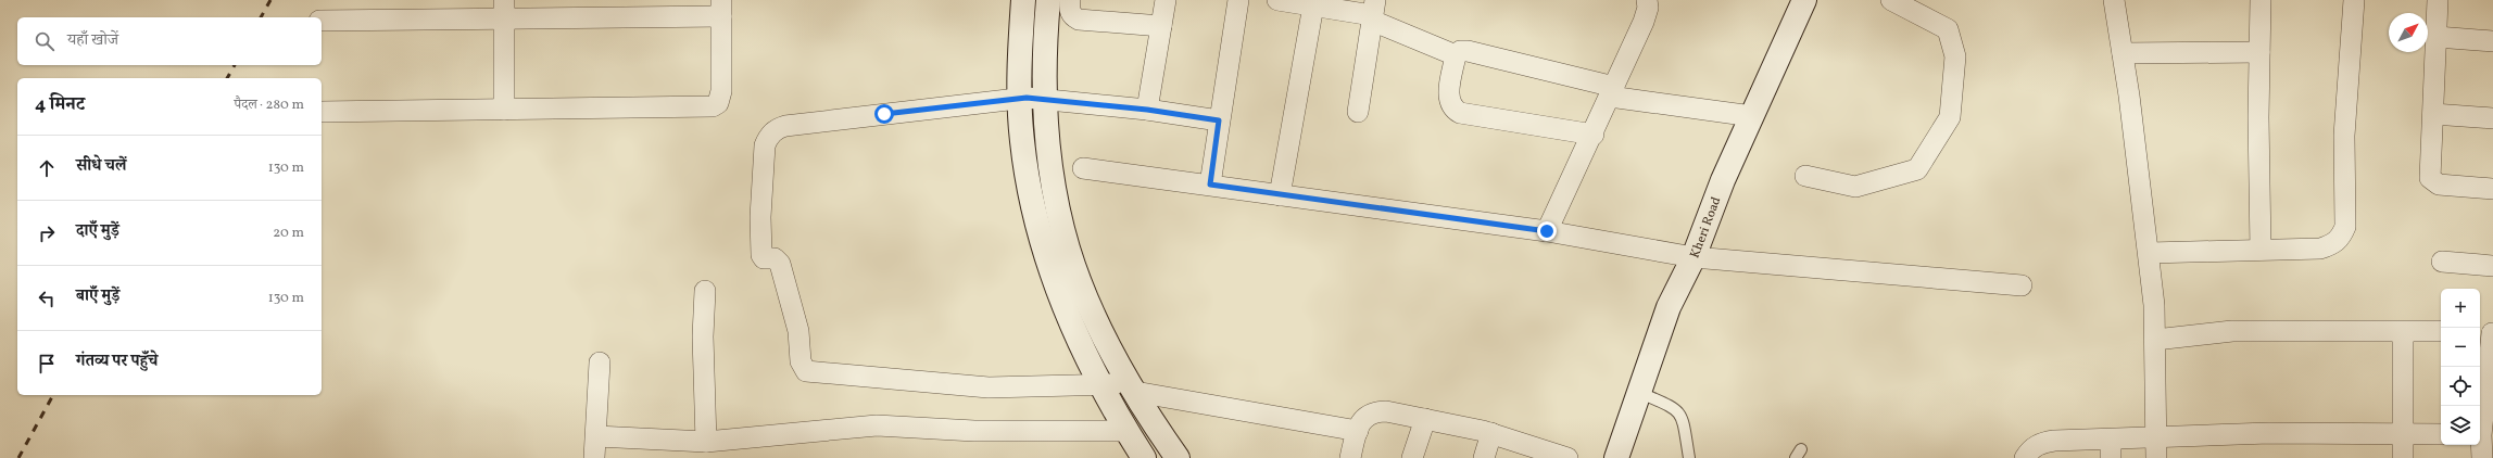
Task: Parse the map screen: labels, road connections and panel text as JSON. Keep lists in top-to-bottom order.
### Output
{
  "streets": {
    "street": ["Kheri Road"]
  },
  "north": "top right",
  "page": {
    "search": "यहाँ खोजें",
    "heading": ["4 मिनट", "पैदल · 280 m"],
    "list": [
      ["सीधे चलें", "130 m"],
      ["दाएँ मुड़ें", "20 m"],
      ["बाएँ मुड़ें", "130 m"],
      "गंतव्य पर पहुँचे"
    ],
    "map_buttons": ["+", "−"]
  }
}
